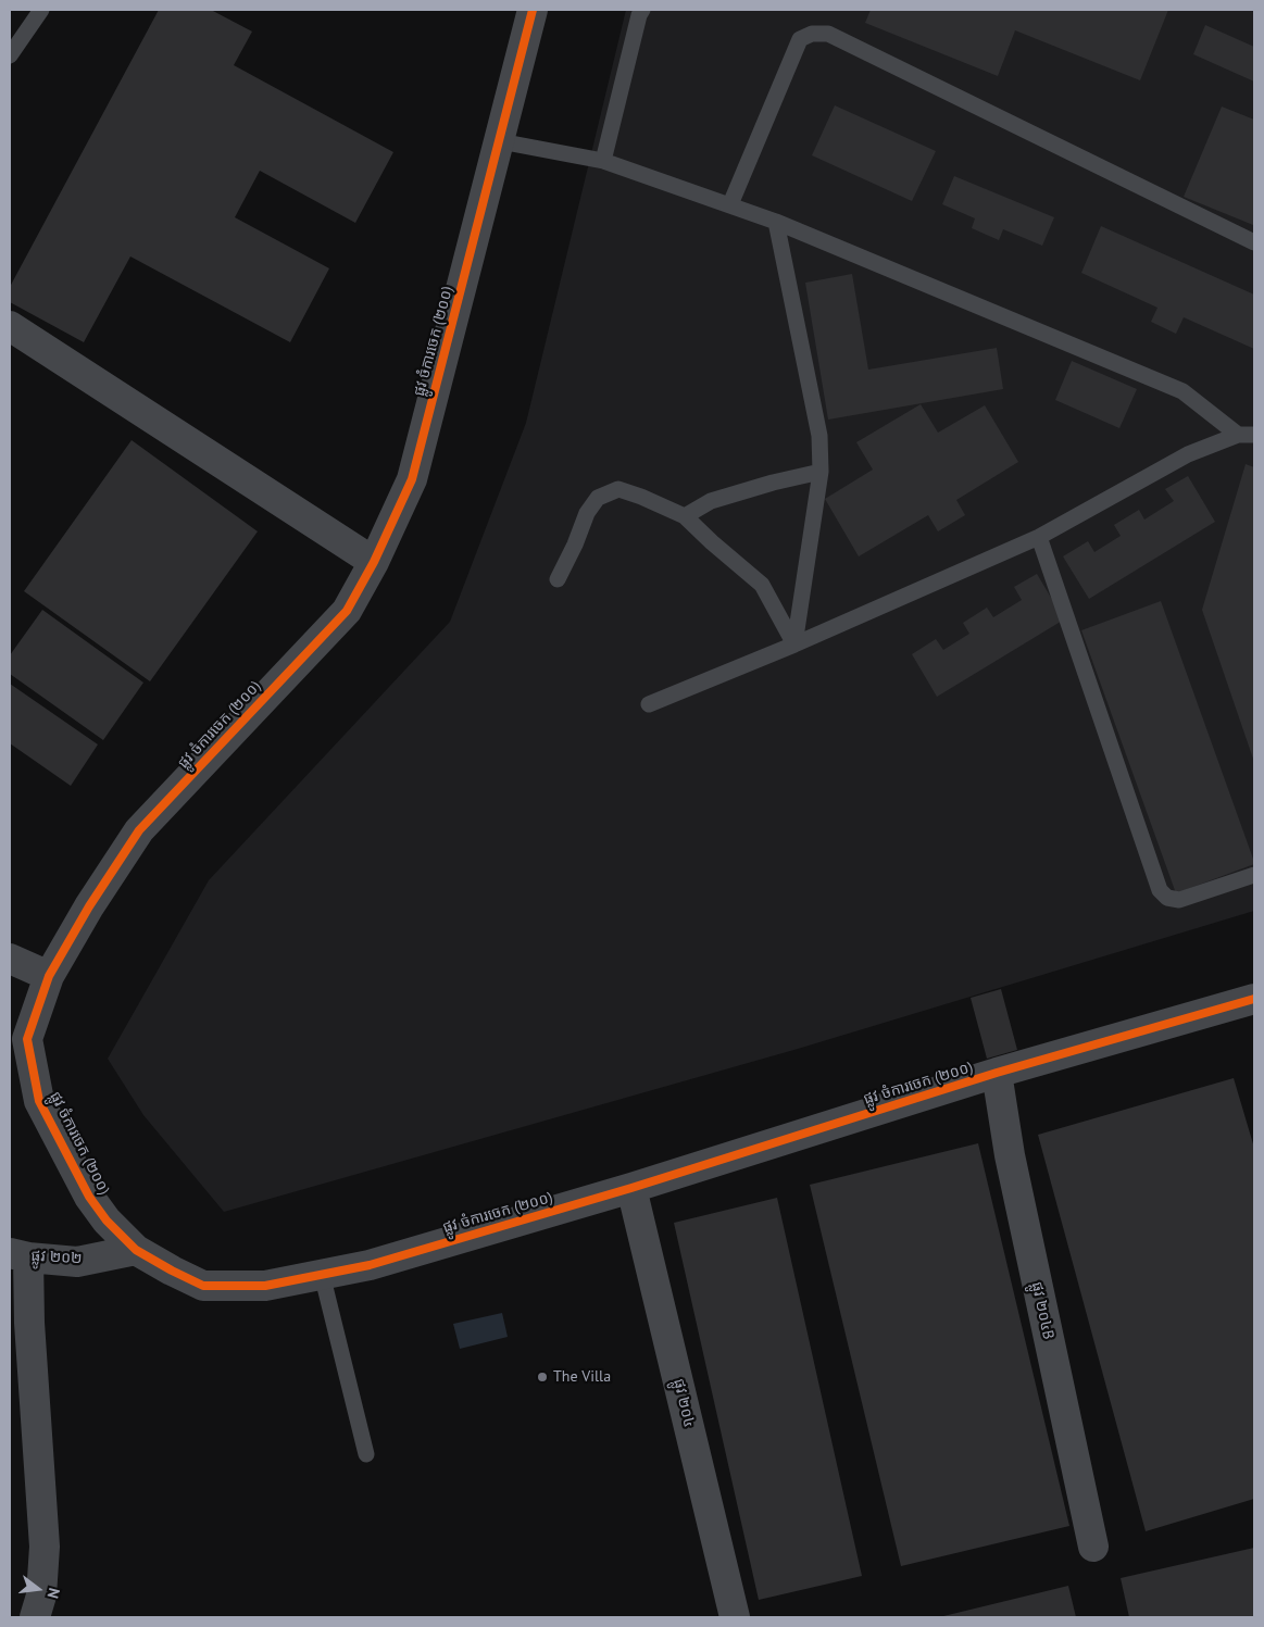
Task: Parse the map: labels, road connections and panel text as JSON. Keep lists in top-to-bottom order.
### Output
{
  "streets": {
    "street": [
      "ផ្លូវ ចំការចេក (២០០)",
      "ផ្លូវ ២០២",
      "ផ្លូវ ២០៤B",
      "ផ្លូវ ២០៤"
    ]
  },
  "crossings": [
    ["ផ្លូវ ចំការចេក (២០០)", "ផ្លូវ ២០២"],
    ["ផ្លូវ ចំការចេក (២០០)", "ផ្លូវ ២០៤B"],
    ["ផ្លូវ ចំការចេក (២០០)", "ផ្លូវ ២០៤"]
  ],
  "places": ["The Villa"],
  "north": "right"
}
